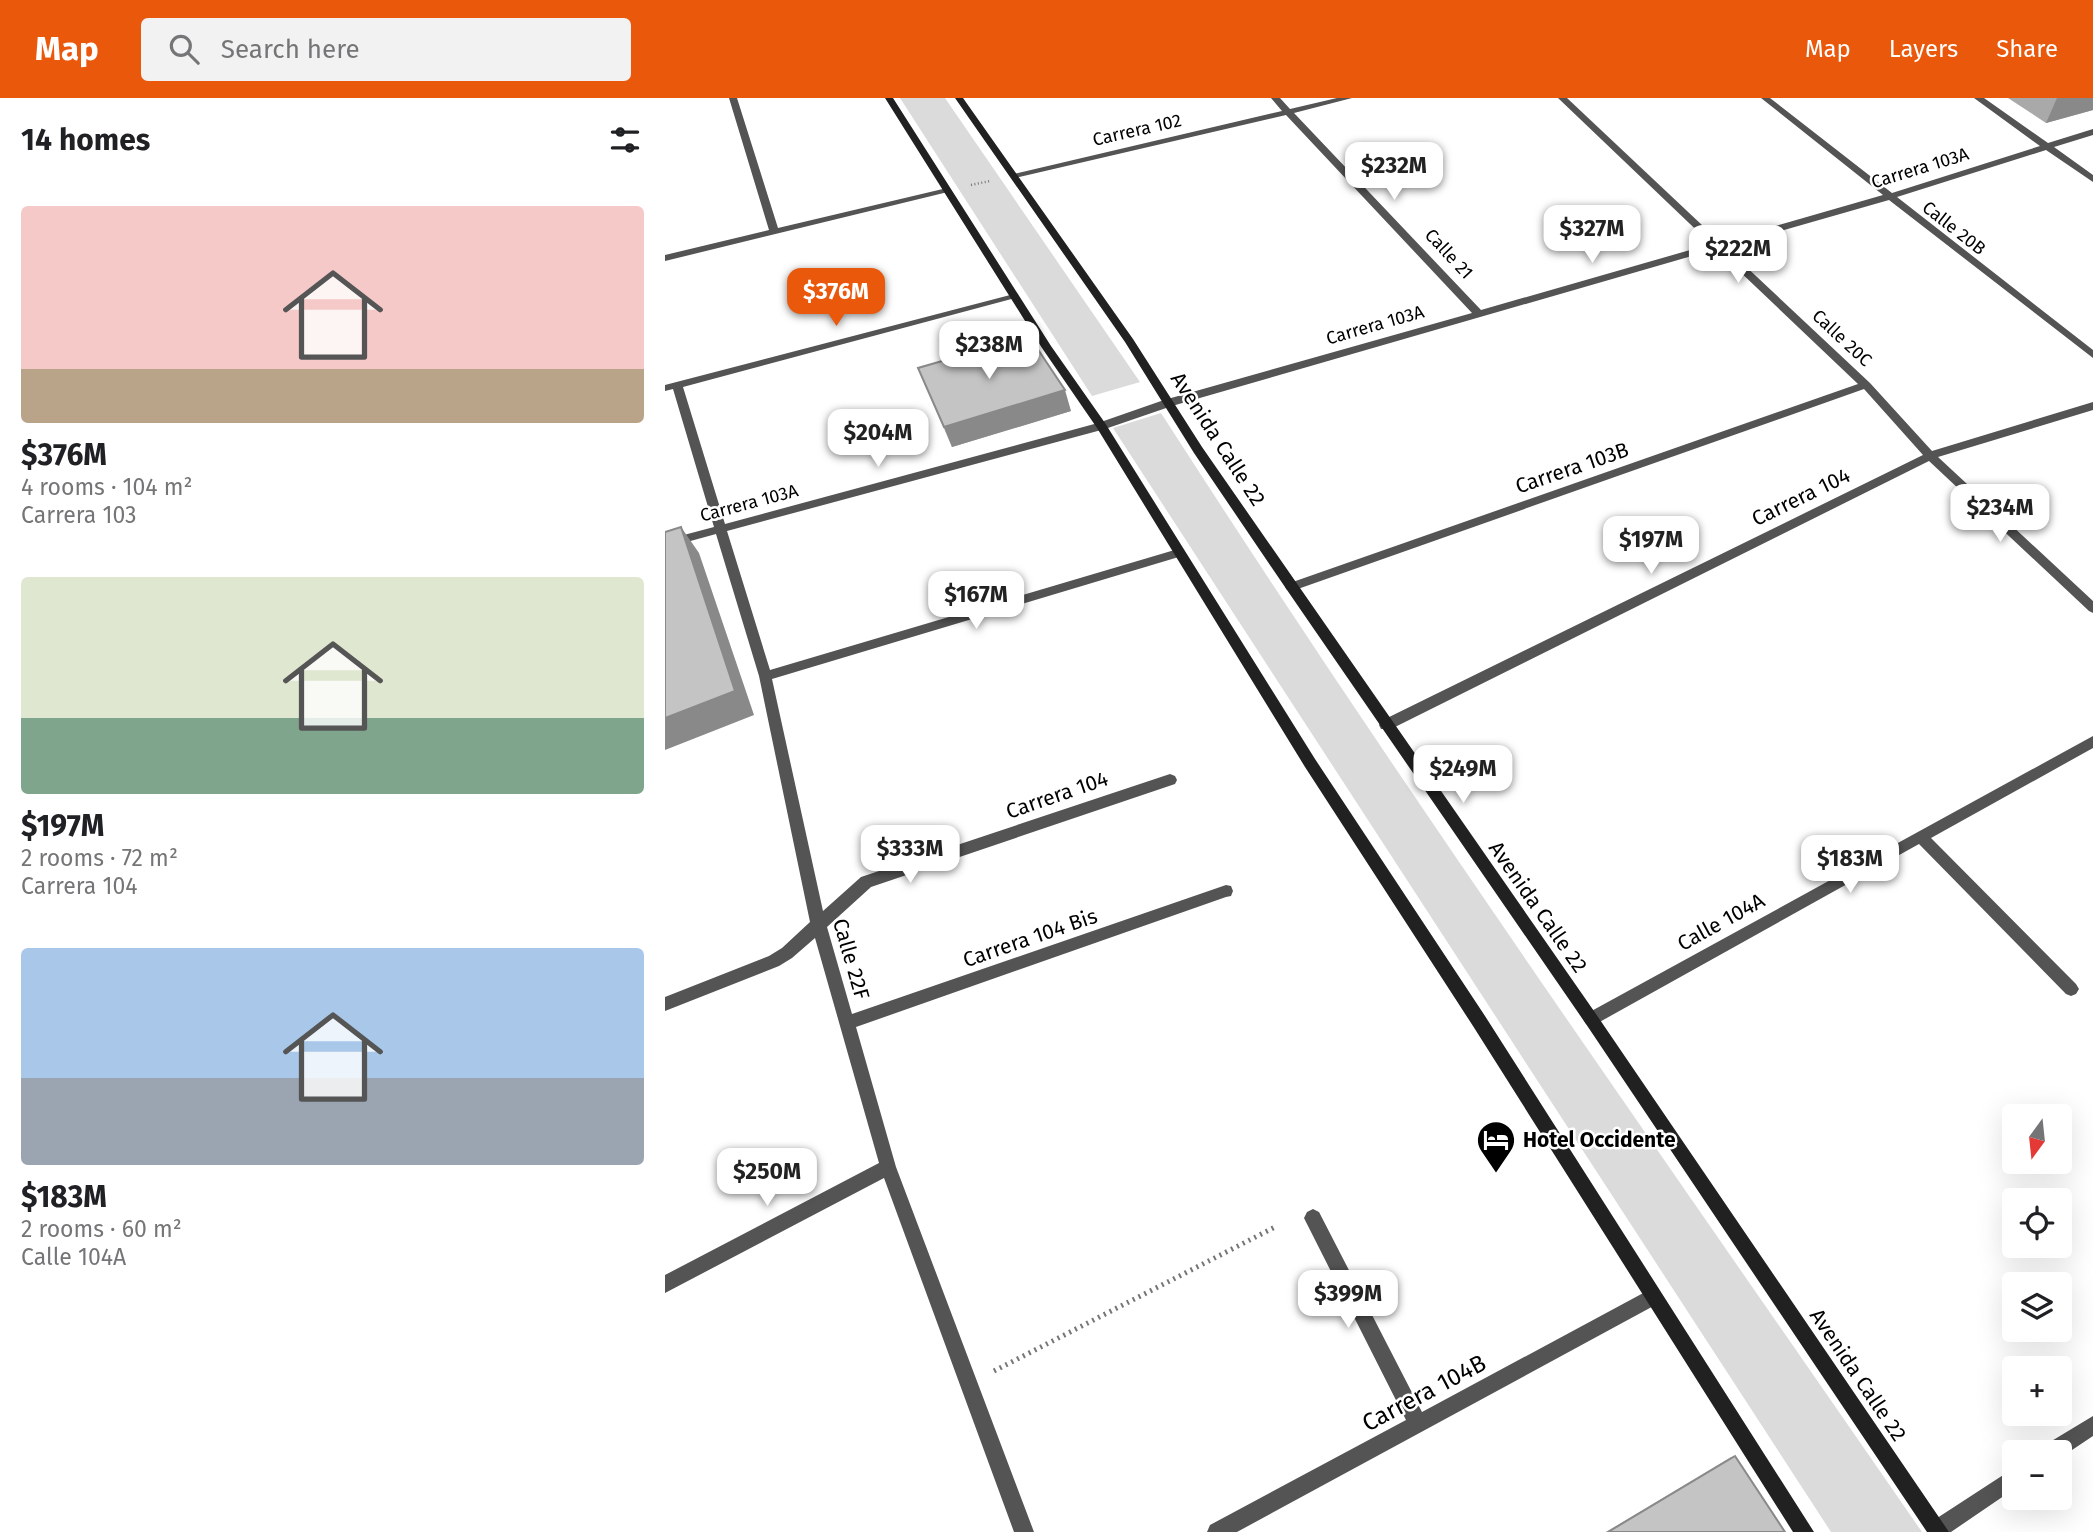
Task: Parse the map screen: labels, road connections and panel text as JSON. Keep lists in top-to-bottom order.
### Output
{
  "streets": {
    "street": [
      "Carrera 102",
      "Carrera 103A",
      "Calle 20B",
      "Calle 21",
      "Calle 20C",
      "Avenida Calle 22",
      "Carrera 103B",
      "Carrera 104",
      "Calle 104A",
      "Carrera 104 Bis",
      "Calle 22F",
      "Carrera 104B"
    ]
  },
  "crossings": [
    ["Carrera 102", "Calle 21"],
    ["Carrera 102", "Avenida Calle 22"],
    ["Carrera 103A", "Calle 20B"],
    ["Carrera 103A", "Calle 21"],
    ["Carrera 103A", "Calle 20C"],
    ["Carrera 103A", "Avenida Calle 22"],
    ["Carrera 103A", "Calle 22F"],
    ["Calle 20C", "Carrera 103B"],
    ["Calle 20C", "Carrera 104"],
    ["Avenida Calle 22", "Carrera 103B"],
    ["Avenida Calle 22", "Carrera 104"],
    ["Avenida Calle 22", "Calle 104A"],
    ["Carrera 104", "Calle 22F"],
    ["Carrera 104 Bis", "Calle 22F"]
  ],
  "places": {
    "hotel": ["Hotel Occidente"]
  },
  "north": "bottom",
  "page": {
    "header": "Map",
    "search": "Search here",
    "nav": ["Map", "Layers", "Share"],
    "heading": "14 homes",
    "price": [
      "$232M",
      "$327M",
      "$222M",
      "$376M",
      "$238M",
      "$204M",
      "$234M",
      "$197M",
      "$167M",
      "$249M",
      "$333M",
      "$183M",
      "$250M",
      "$399M"
    ],
    "list": [
      {
        "name": "$376M",
        "note": "4 rooms · 104 m² · Carrera 103"
      },
      {
        "name": "$197M",
        "note": "2 rooms · 72 m² · Carrera 104"
      },
      {
        "name": "$183M",
        "note": "2 rooms · 60 m² · Calle 104A"
      }
    ],
    "map_buttons": ["+", "−"]
  }
}
